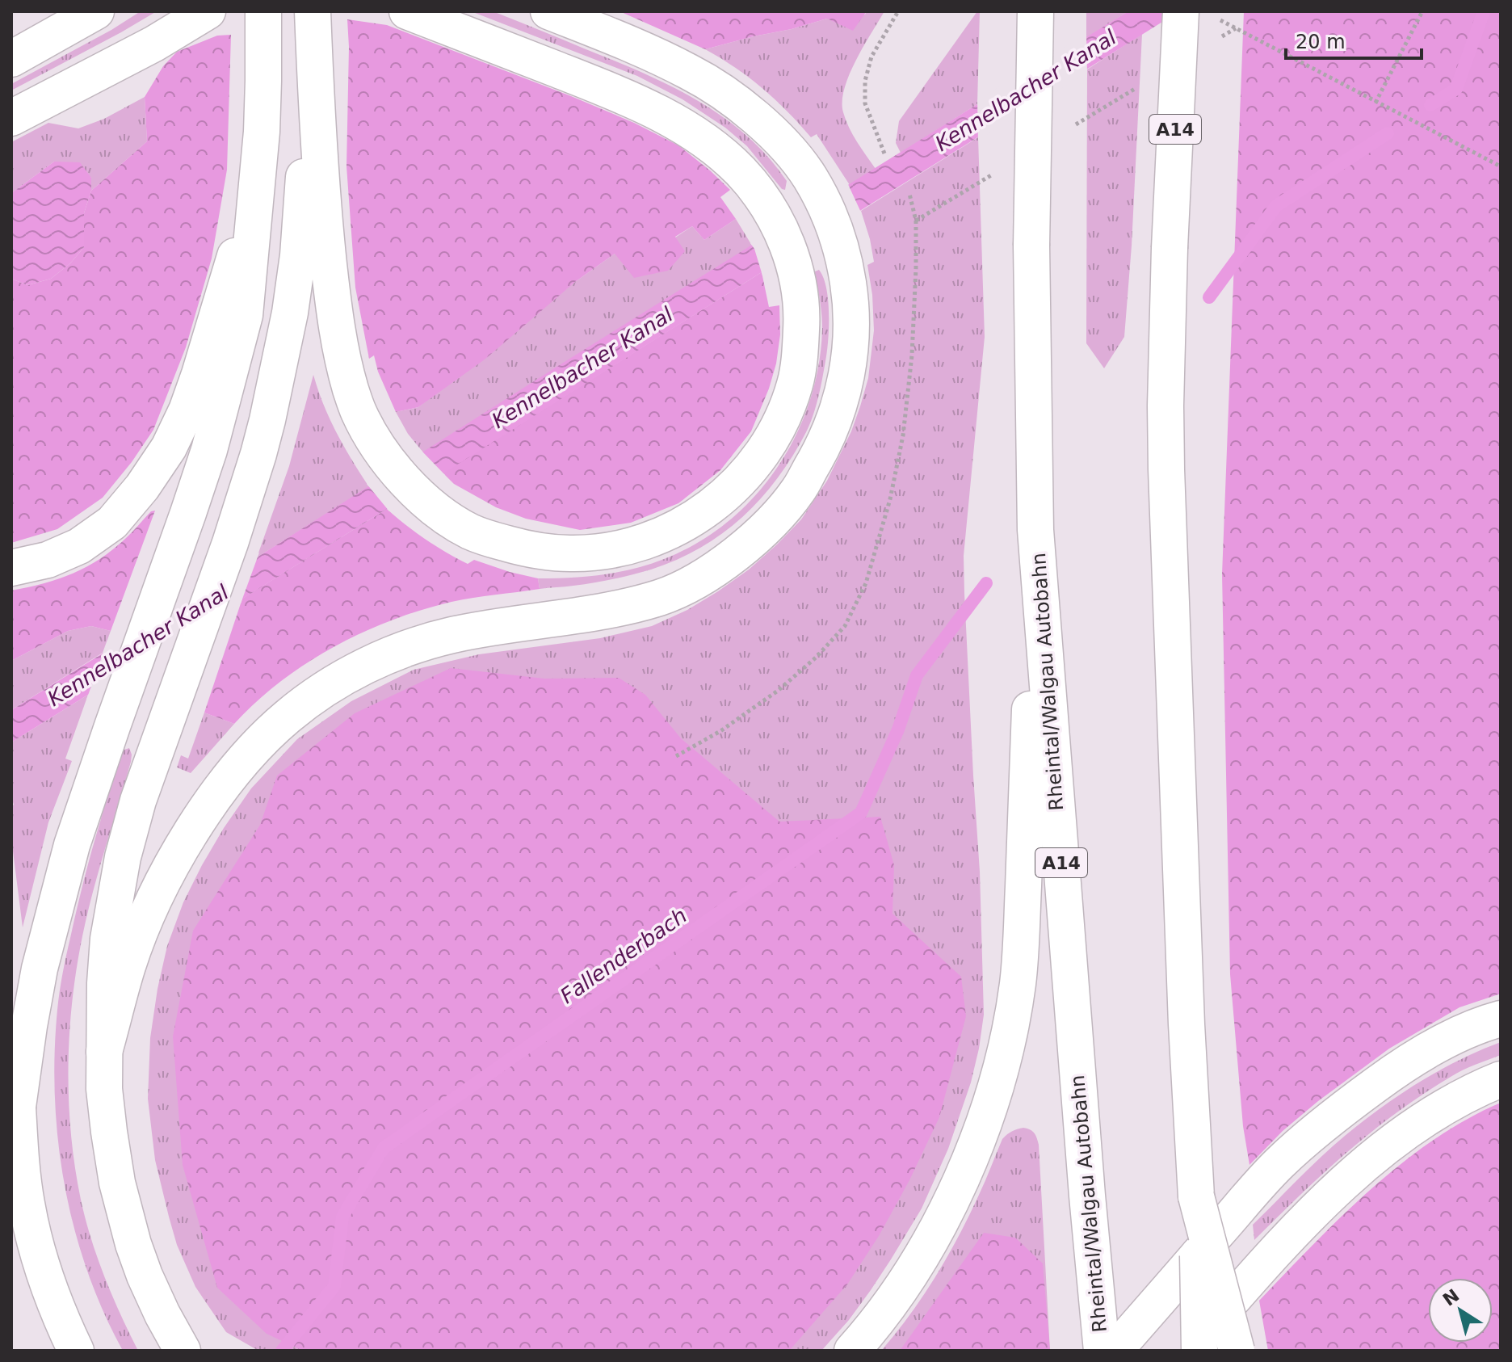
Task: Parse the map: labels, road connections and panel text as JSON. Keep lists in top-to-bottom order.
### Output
{
  "streets": {
    "highway": ["A14", "Rheintal/Walgau Autobahn"]
  },
  "water": ["Kennelbacher Kanal", "Fallenderbach"],
  "scale_bar": "20 m",
  "north": "top left"
}
